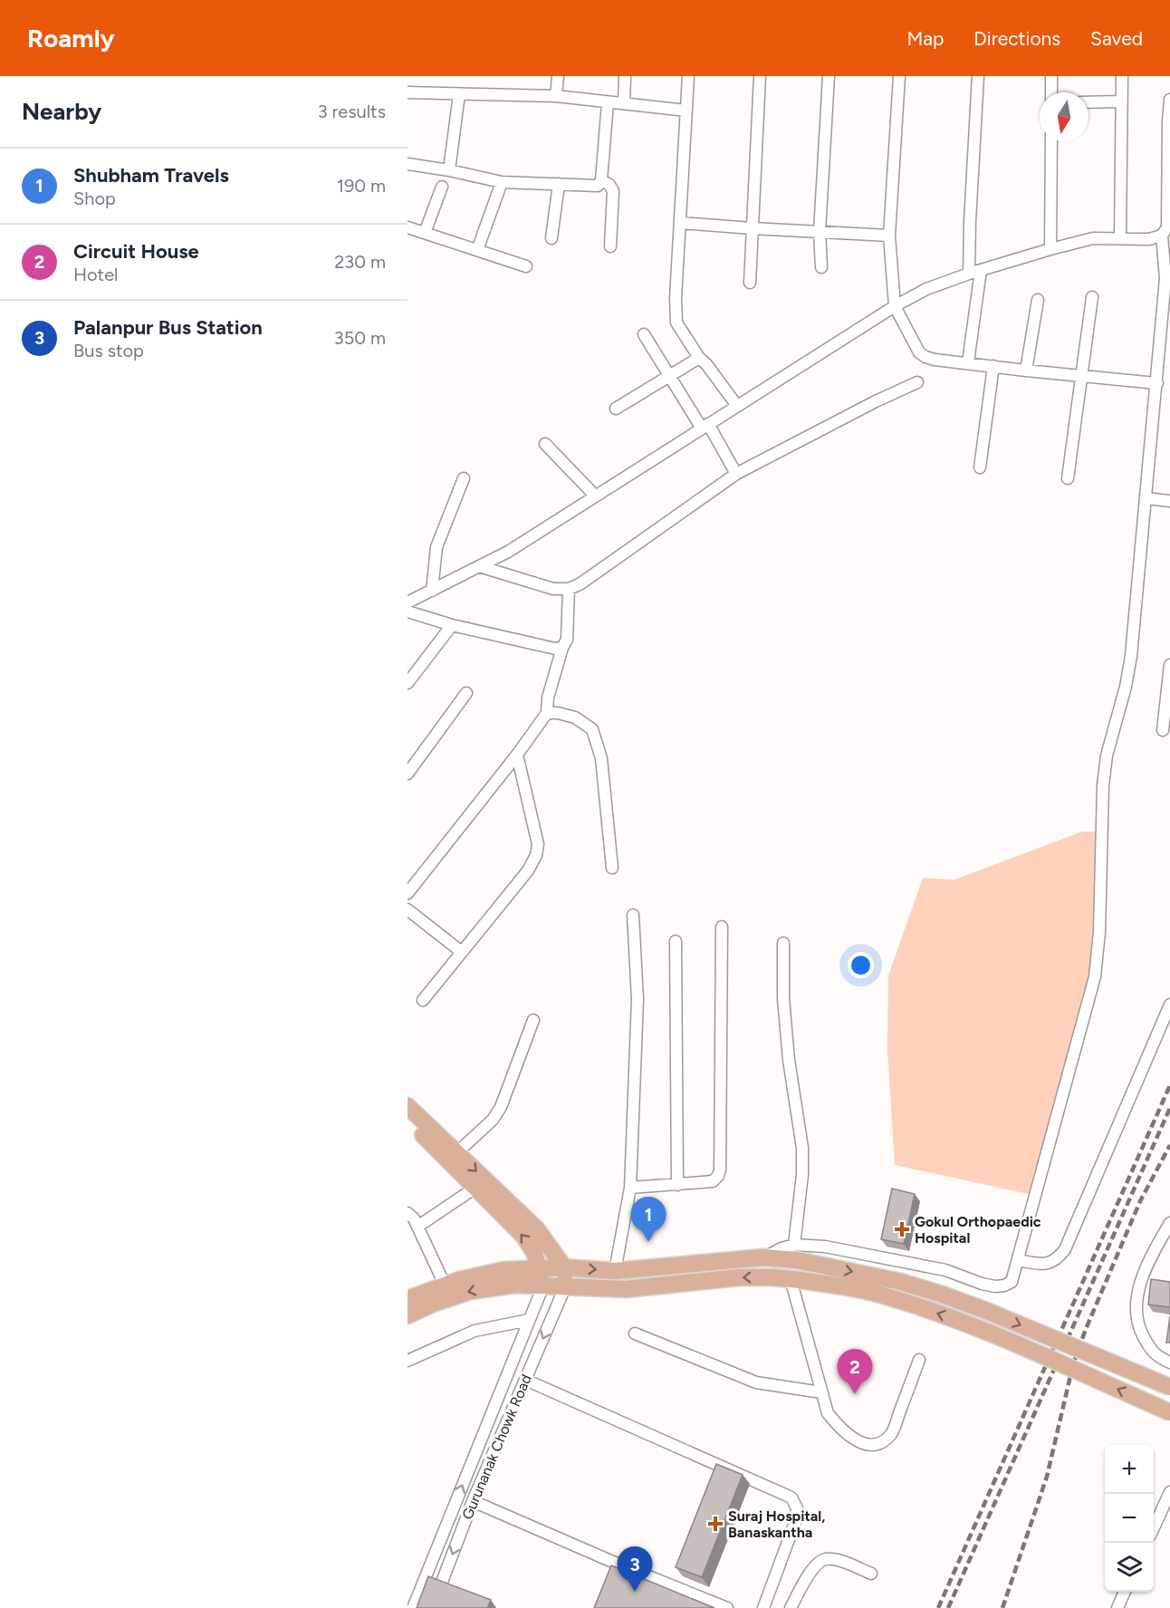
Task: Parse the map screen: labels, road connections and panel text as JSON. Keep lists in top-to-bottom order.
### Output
{
  "streets": {
    "street": ["Gurunanak Chowk Road"]
  },
  "places": {
    "health": ["Gokul Orthopaedic Hospital", "Suraj Hospital, Banaskantha"]
  },
  "north": "bottom",
  "page": {
    "header": "Roamly",
    "nav": ["Map", "Directions", "Saved"],
    "heading": ["Nearby", "3 results"],
    "list": [
      {
        "mark": "1",
        "name": "Shubham Travels",
        "note": "Shop",
        "value": "190 m"
      },
      {
        "mark": "2",
        "name": "Circuit House",
        "note": "Hotel",
        "value": "230 m"
      },
      {
        "mark": "3",
        "name": "Palanpur Bus Station",
        "note": "Bus stop",
        "value": "350 m"
      }
    ],
    "pins": ["1", "2", "3"],
    "map_buttons": ["+", "−"]
  }
}
